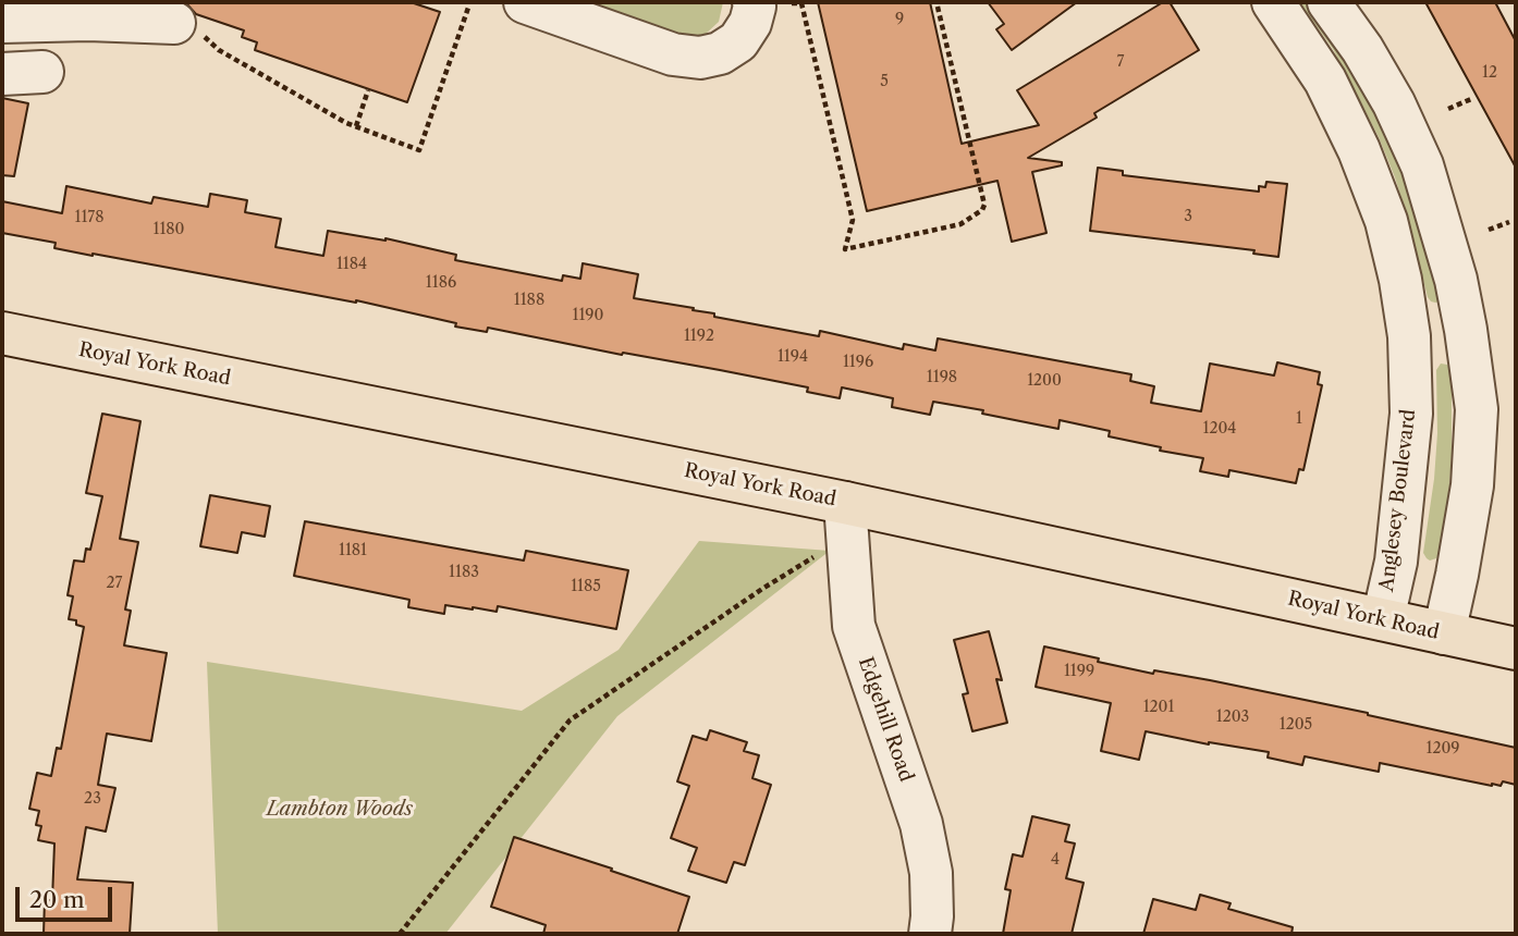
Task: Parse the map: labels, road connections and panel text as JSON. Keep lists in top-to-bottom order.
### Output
{
  "streets": {
    "main road": ["Royal York Road"],
    "street": ["Anglesey Boulevard", "Edgehill Road"]
  },
  "crossings": [
    ["Royal York Road", "Anglesey Boulevard"],
    ["Royal York Road", "Edgehill Road"]
  ],
  "parks": ["Lambton Woods"],
  "house_numbers": [
    "9",
    "7",
    "12",
    "5",
    "3",
    "1178",
    "1180",
    "1184",
    "1186",
    "1188",
    "1190",
    "1192",
    "1194",
    "1196",
    "1198",
    "1200",
    "1",
    "1204",
    "1181",
    "1183",
    "27",
    "1185",
    "1199",
    "1201",
    "1203",
    "1205",
    "1209",
    "23",
    "4"
  ],
  "scale_bar": "20 m"
}
